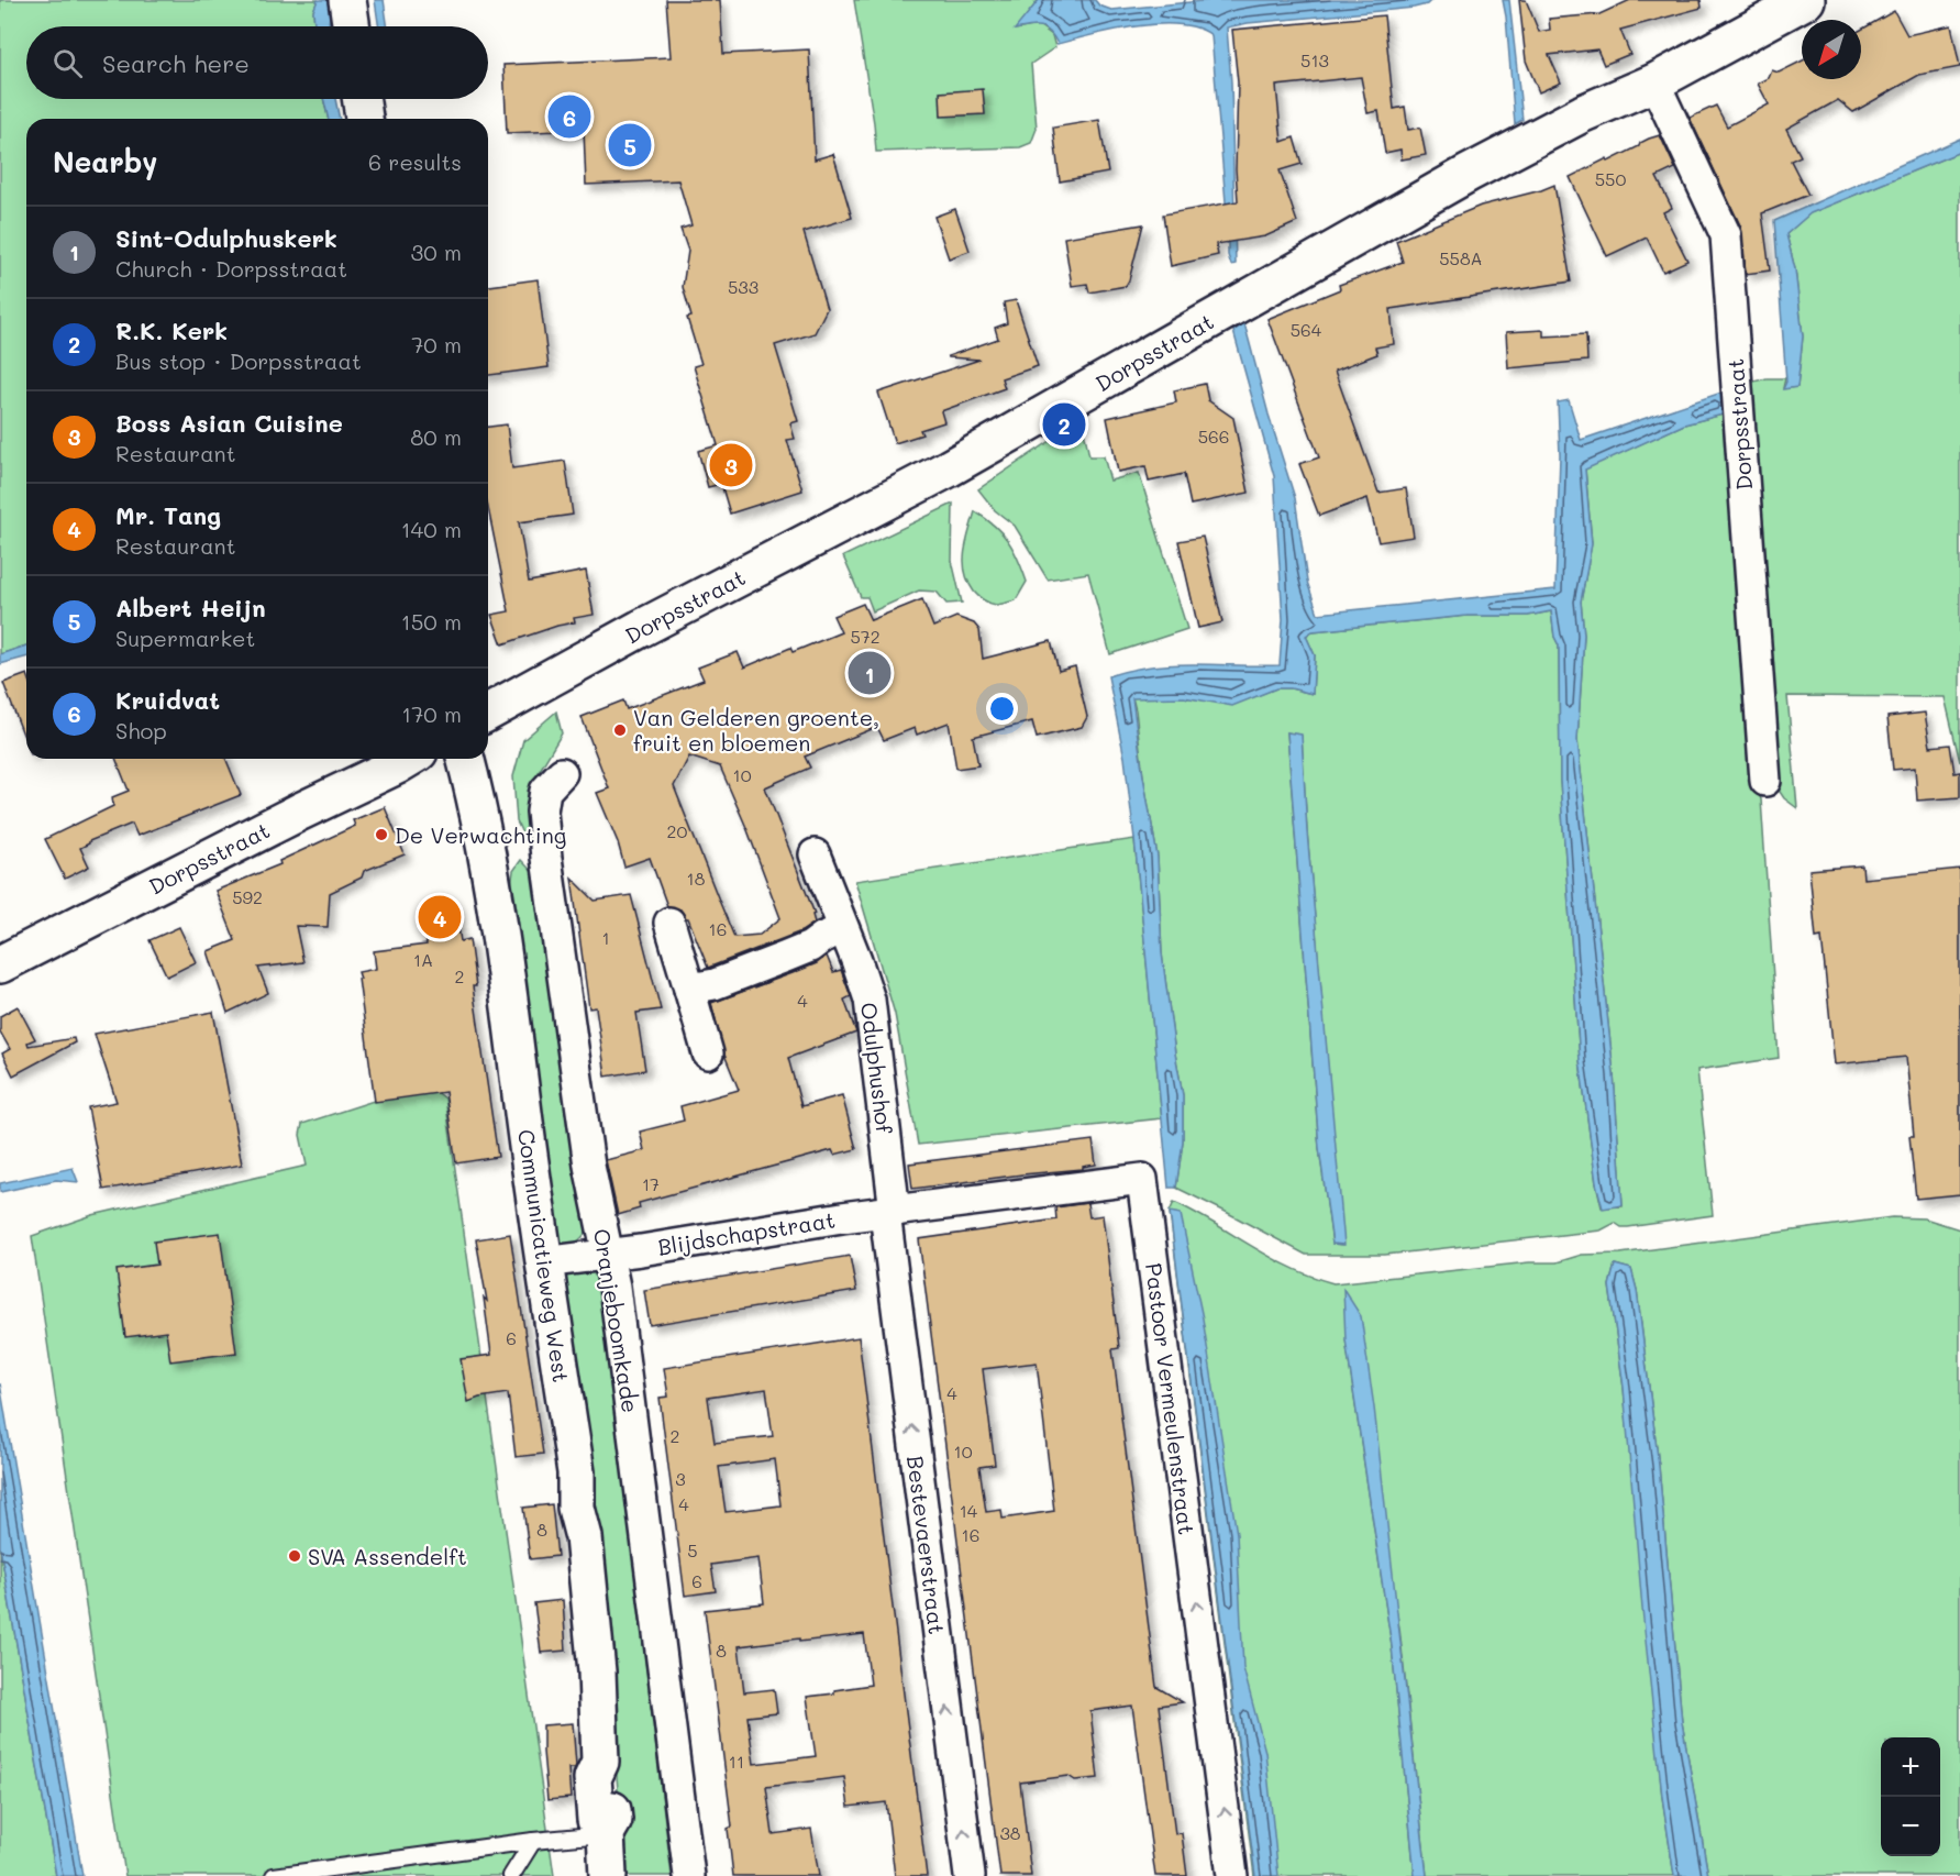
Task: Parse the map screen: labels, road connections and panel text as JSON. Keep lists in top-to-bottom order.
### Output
{
  "streets": {
    "street": [
      "Dorpsstraat",
      "Odulphushof",
      "Blijdschapstraat",
      "Communicatieweg West",
      "Oranjeboomkade",
      "Pastoor Vermeulenstraat",
      "Bestevaerstraat"
    ]
  },
  "crossings": [
    ["Odulphushof", "Blijdschapstraat"],
    ["Odulphushof", "Pastoor Vermeulenstraat"],
    ["Odulphushof", "Bestevaerstraat"],
    ["Blijdschapstraat", "Communicatieweg West"],
    ["Blijdschapstraat", "Oranjeboomkade"],
    ["Blijdschapstraat", "Pastoor Vermeulenstraat"],
    ["Blijdschapstraat", "Bestevaerstraat"],
    ["Pastoor Vermeulenstraat", "Bestevaerstraat"]
  ],
  "one_way": ["Bestevaerstraat"],
  "places": ["Van Gelderen groente, fruit en bloemen", "De Verwachting", "SVA Assendelft"],
  "house_numbers": [
    "513",
    "550",
    "558A",
    "533",
    "564",
    "566",
    "572",
    "10",
    "20",
    "18",
    "592",
    "16",
    "1",
    "1A",
    "2",
    "4",
    "17",
    "6",
    "4",
    "2",
    "10",
    "3",
    "4",
    "14",
    "8",
    "16",
    "5",
    "6",
    "8",
    "11",
    "38"
  ],
  "north": "bottom left",
  "page": {
    "search": "Search here",
    "pins": [
      "6",
      "5",
      "2",
      "3",
      "1",
      "4"
    ],
    "heading": ["Nearby", "6 results"],
    "list": [
      {
        "mark": "1",
        "name": "Sint-Odulphuskerk",
        "note": "Church · Dorpsstraat",
        "value": "30 m"
      },
      {
        "mark": "2",
        "name": "R.K. Kerk",
        "note": "Bus stop · Dorpsstraat",
        "value": "70 m"
      },
      {
        "mark": "3",
        "name": "Boss Asian Cuisine",
        "note": "Restaurant",
        "value": "80 m"
      },
      {
        "mark": "4",
        "name": "Mr. Tang",
        "note": "Restaurant",
        "value": "140 m"
      },
      {
        "mark": "5",
        "name": "Albert Heijn",
        "note": "Supermarket",
        "value": "150 m"
      },
      {
        "mark": "6",
        "name": "Kruidvat",
        "note": "Shop",
        "value": "170 m"
      }
    ],
    "map_buttons": ["+", "−"]
  }
}
